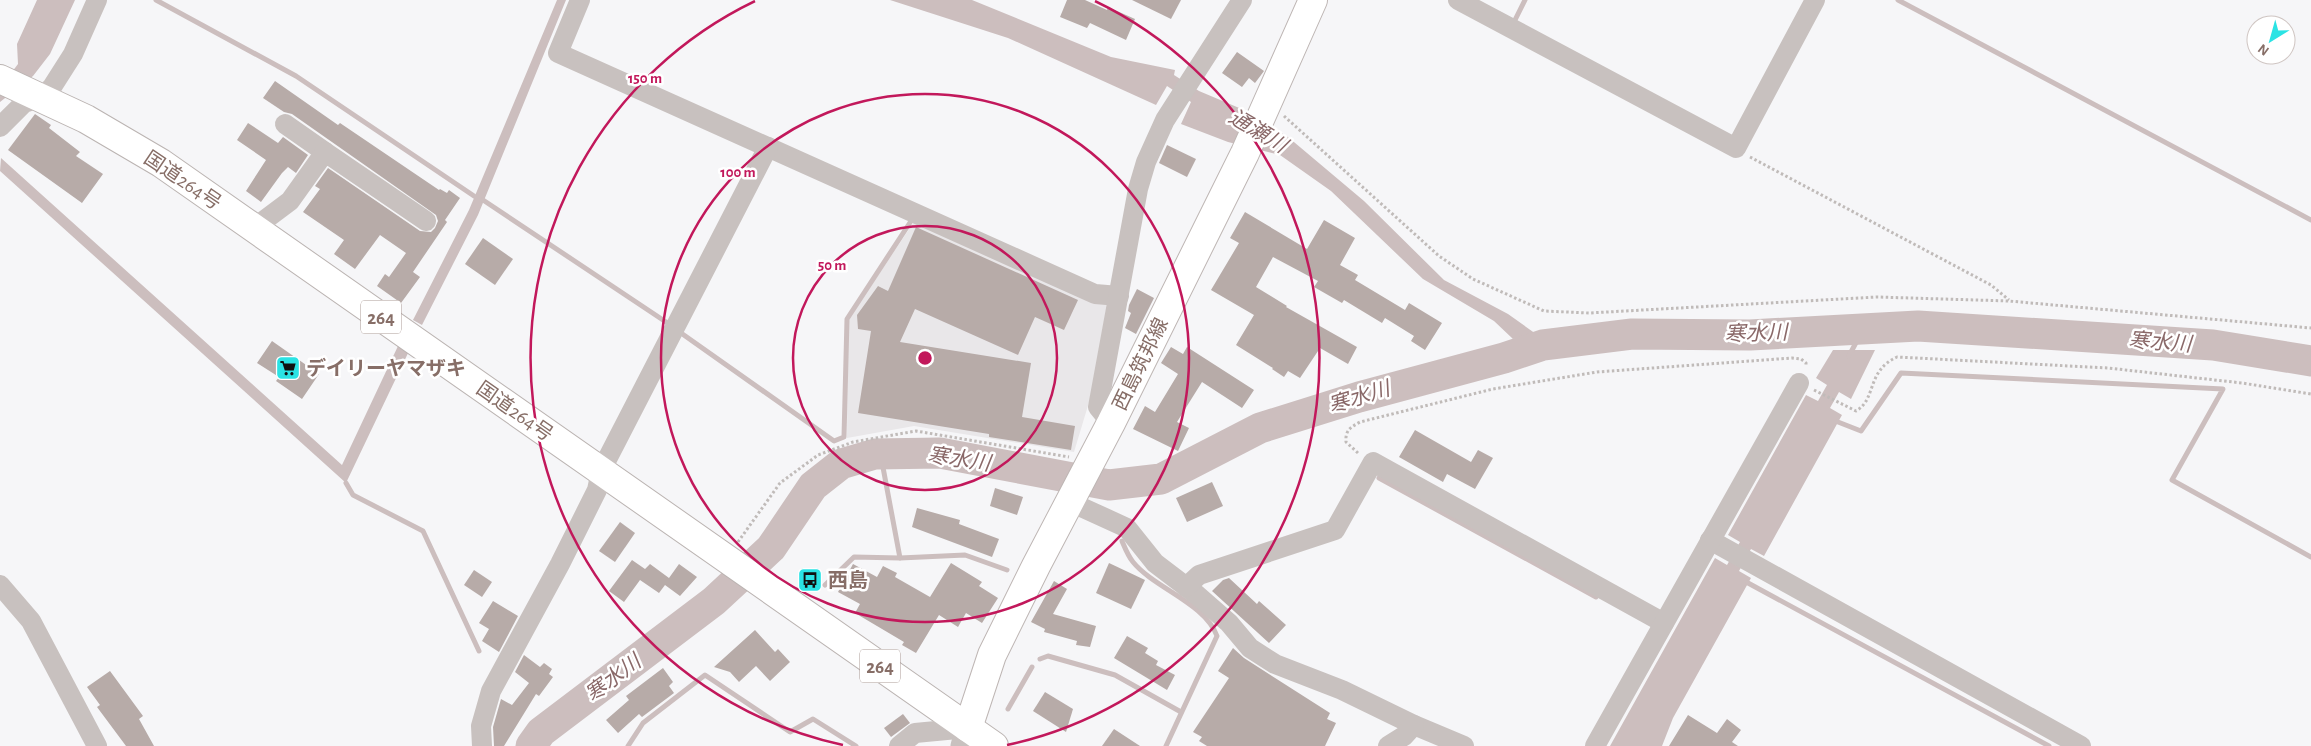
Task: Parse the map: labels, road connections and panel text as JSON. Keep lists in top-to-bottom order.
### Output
{
  "streets": {
    "main road": ["国道264号", "264", "西島筑邦線"]
  },
  "crossings": [
    ["国道264号", "西島筑邦線"]
  ],
  "water": ["通瀬川", "寒水川"],
  "places": {
    "supermarket": ["デイリーヤマザキ"],
    "bus stop": ["西島"]
  },
  "north": "bottom left",
  "rings": ["150 m", "100 m", "50 m"]
}
